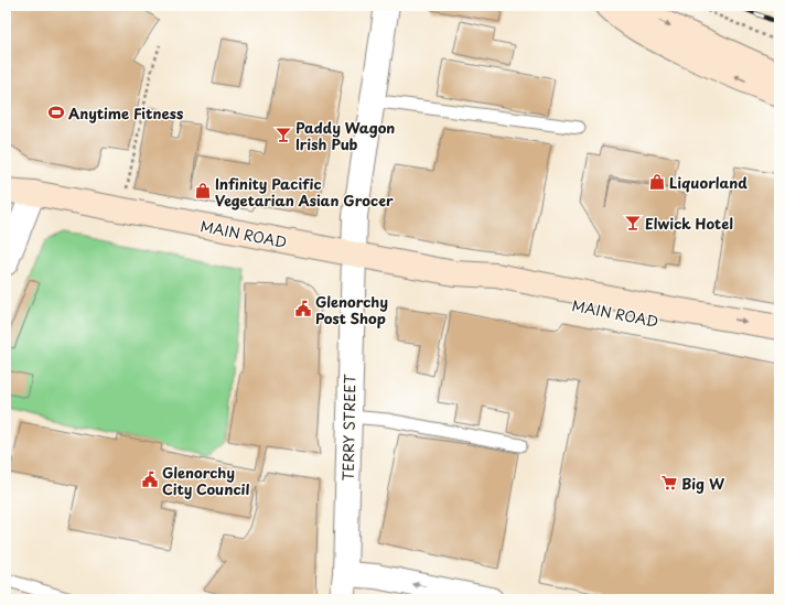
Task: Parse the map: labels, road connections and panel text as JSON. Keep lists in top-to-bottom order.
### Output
{
  "streets": {
    "main road": ["MAIN ROAD"],
    "street": ["TERRY STREET"]
  },
  "crossings": [
    ["MAIN ROAD", "TERRY STREET"]
  ],
  "places": {
    "sports": ["Anytime Fitness"],
    "bar": ["Paddy Wagon Irish Pub", "Elwick Hotel"],
    "shop": ["Liquorland", "Infinity Pacific Vegetarian Asian Grocer"],
    "public building": ["Glenorchy Post Shop", "Glenorchy City Council"],
    "supermarket": ["Big W"]
  }
}
